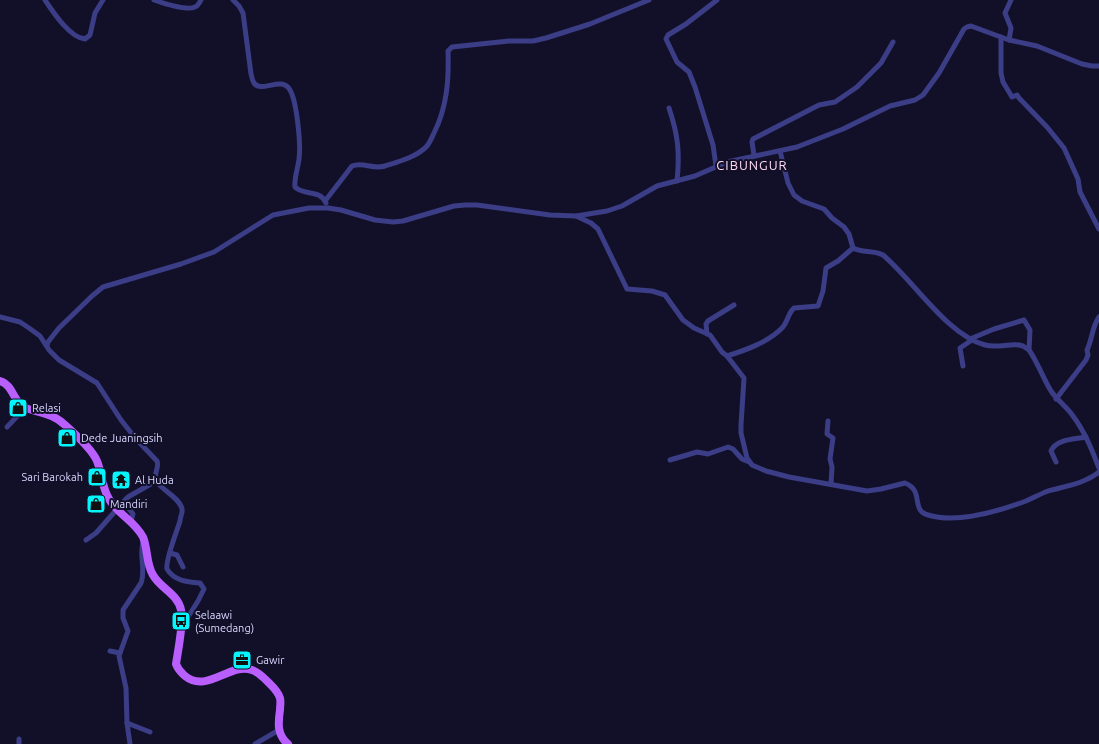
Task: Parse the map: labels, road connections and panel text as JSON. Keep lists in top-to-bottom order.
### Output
{
  "districts": ["CIBUNGUR"],
  "places": {
    "shop": [
      "Relasi",
      "Dede Juaningsih",
      "Sari Barokah",
      "Mandiri"
    ],
    "temple": ["Al Huda"],
    "bus stop": ["Selaawi (Sumedang)"],
    "office": ["Gawir"]
  }
}
